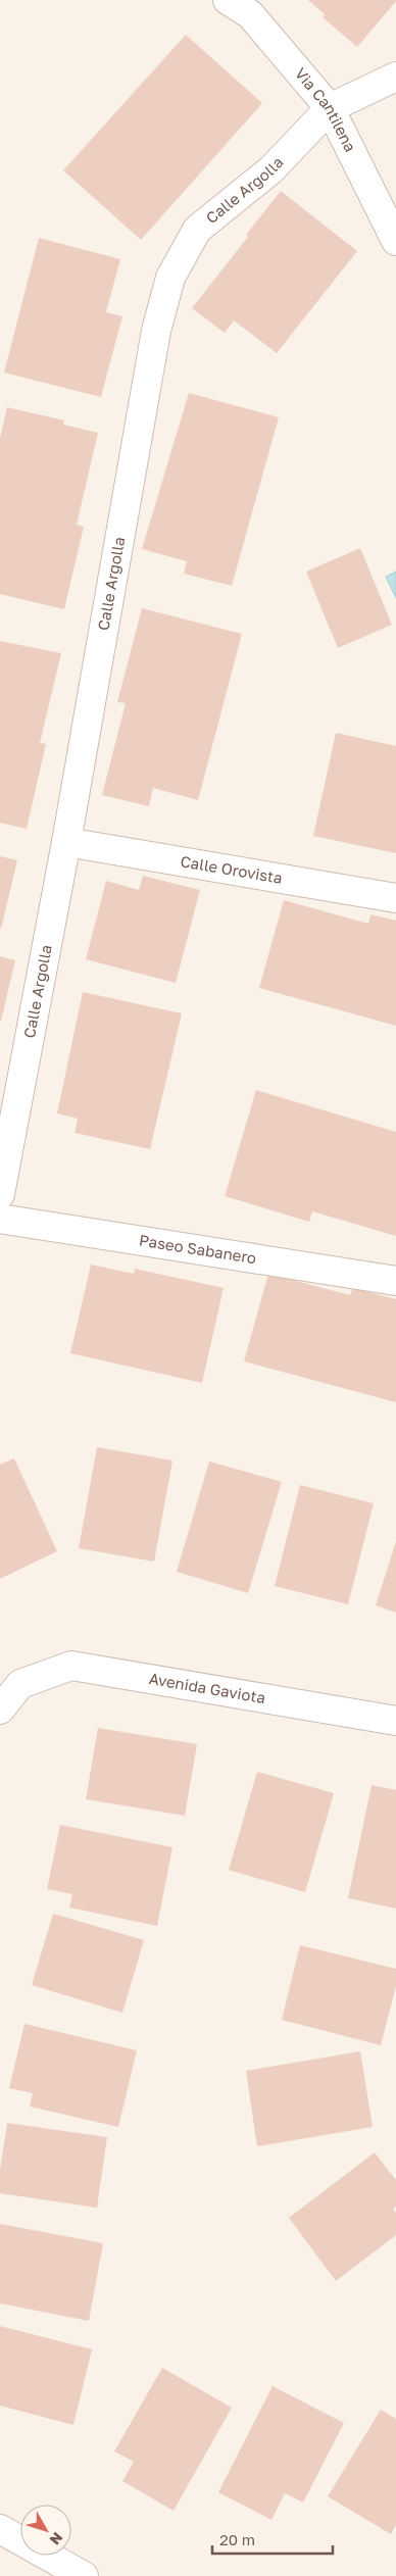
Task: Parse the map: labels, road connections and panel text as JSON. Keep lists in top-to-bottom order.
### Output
{
  "streets": {
    "street": [
      "Via Cantilena",
      "Calle Argolla",
      "Calle Orovista",
      "Paseo Sabanero",
      "Avenida Gaviota"
    ]
  },
  "crossings": [
    ["Via Cantilena", "Calle Argolla"],
    ["Calle Argolla", "Calle Orovista"]
  ],
  "scale_bar": "20 m",
  "north": "bottom right"
}
